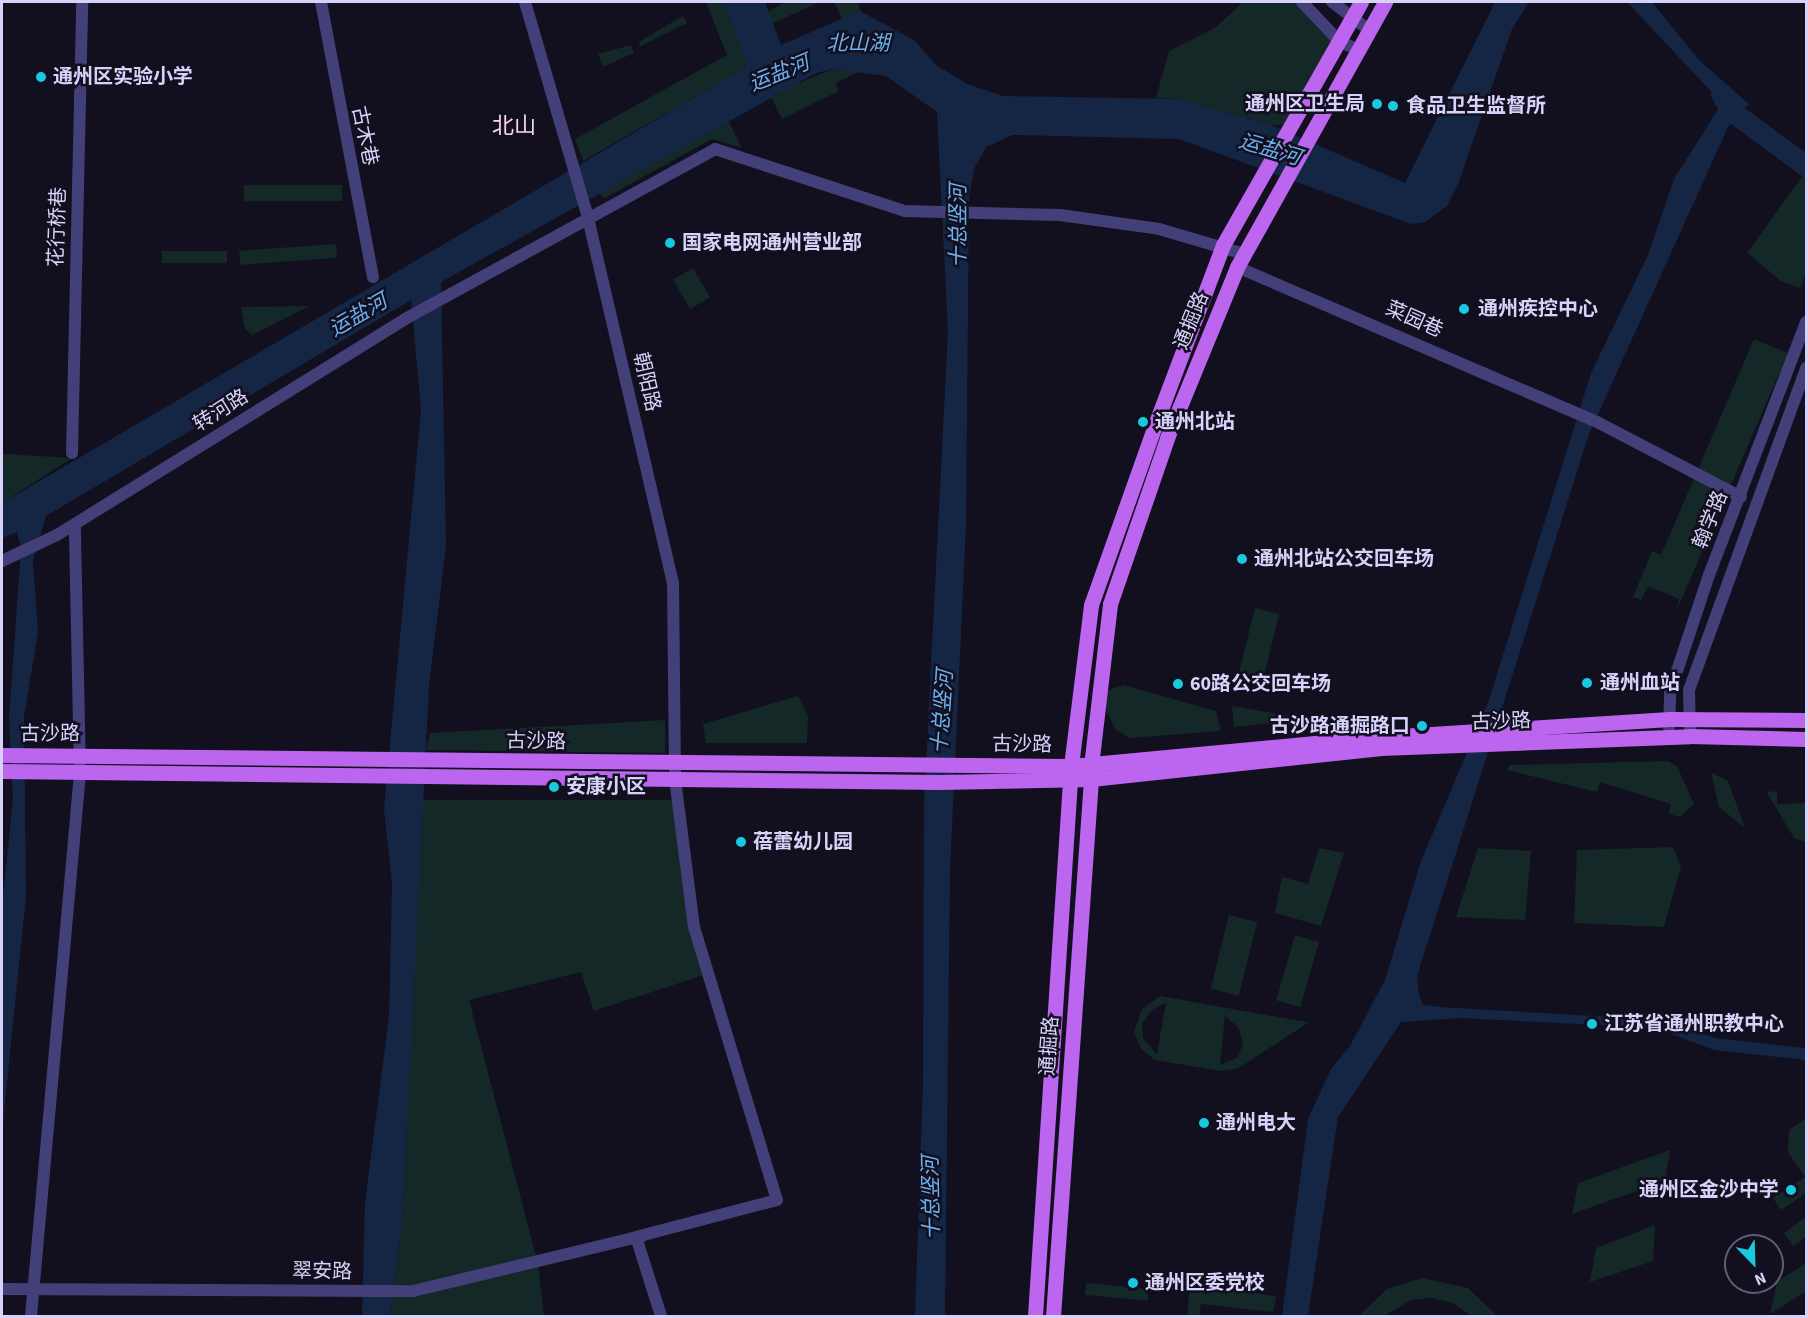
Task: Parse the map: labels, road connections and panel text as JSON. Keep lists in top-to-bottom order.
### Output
{
  "streets": {
    "main road": ["通掘路", "古沙路"],
    "street": [
      "古木巷",
      "花行桥巷",
      "菜园巷",
      "朝阳路",
      "转河路",
      "翰学路",
      "翠安路"
    ]
  },
  "crossings": [
    ["菜园巷", "通掘路"],
    ["菜园巷", "朝阳路"],
    ["菜园巷", "转河路"],
    ["菜园巷", "翰学路"],
    ["通掘路", "古沙路"],
    ["朝阳路", "转河路"],
    ["朝阳路", "古沙路"],
    ["朝阳路", "翠安路"],
    ["翰学路", "古沙路"]
  ],
  "districts": ["北山"],
  "water": ["北山湖", "运盐河", "十总竖河"],
  "places": [
    "通州区实验小学",
    "通州区卫生局",
    "食品卫生监督所",
    "国家电网通州营业部",
    "通州疾控中心",
    "通州北站",
    "通州北站公交回车场",
    "通州血站",
    "60路公交回车场",
    "古沙路通掘路口",
    "安康小区",
    "蓓蕾幼儿园",
    "江苏省通州职教中心",
    "通州电大",
    "通州区金沙中学",
    "通州区委党校"
  ],
  "north": "bottom right"
}
